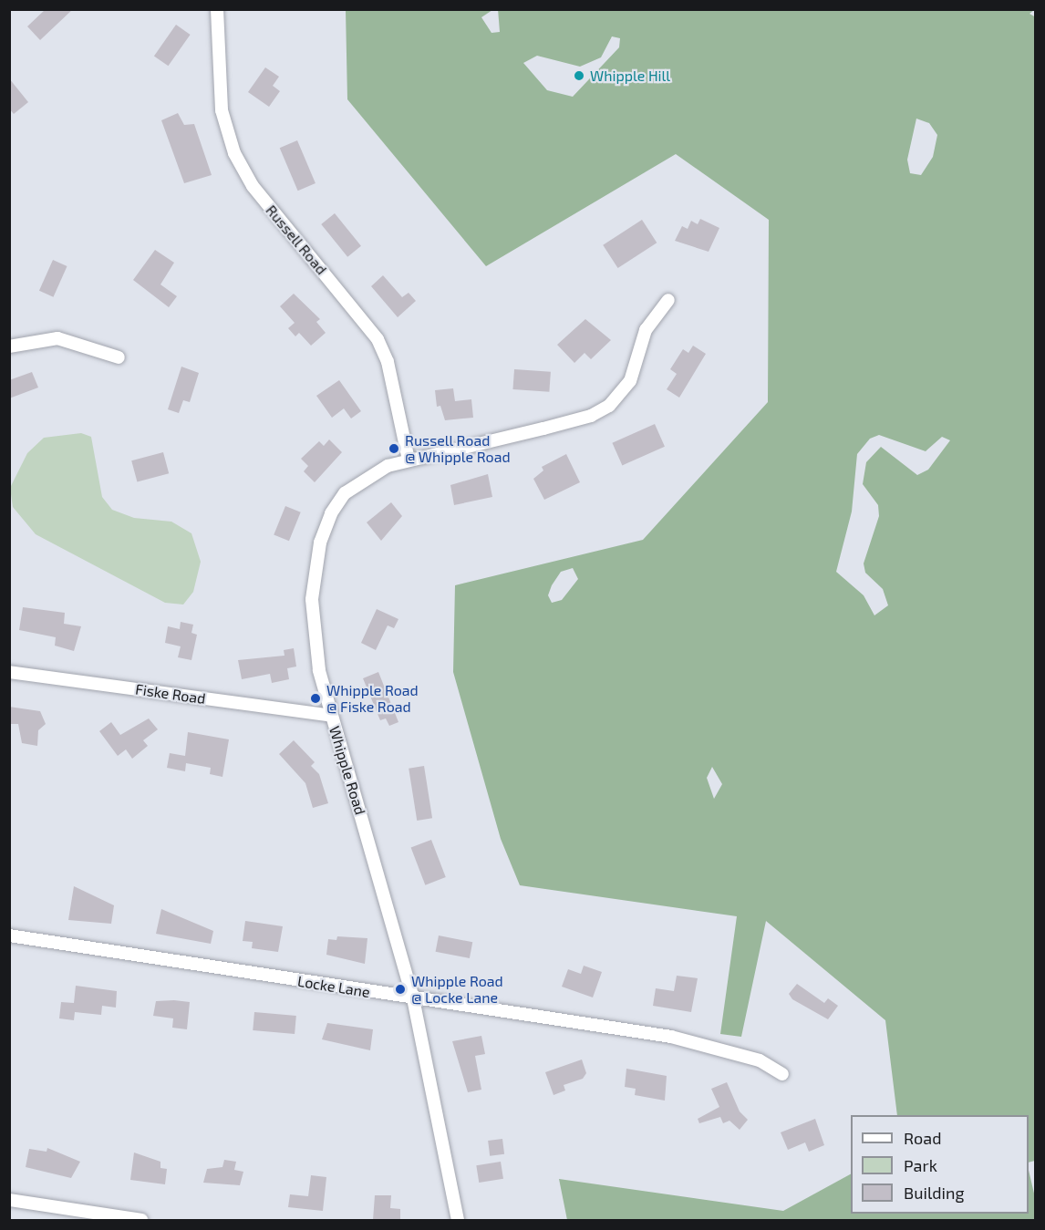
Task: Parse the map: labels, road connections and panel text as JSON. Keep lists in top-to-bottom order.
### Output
{
  "streets": {
    "street": [
      "Russell Road",
      "Fiske Road",
      "Whipple Road",
      "Locke Lane"
    ]
  },
  "crossings": [
    ["Russell Road", "Whipple Road"],
    ["Fiske Road", "Whipple Road"],
    ["Whipple Road", "Locke Lane"]
  ],
  "places": [
    "Whipple Hill",
    "Russell Road @ Whipple Road",
    "Whipple Road @ Fiske Road",
    "Whipple Road @ Locke Lane"
  ],
  "legend": ["Road", "Park", "Building"]
}
